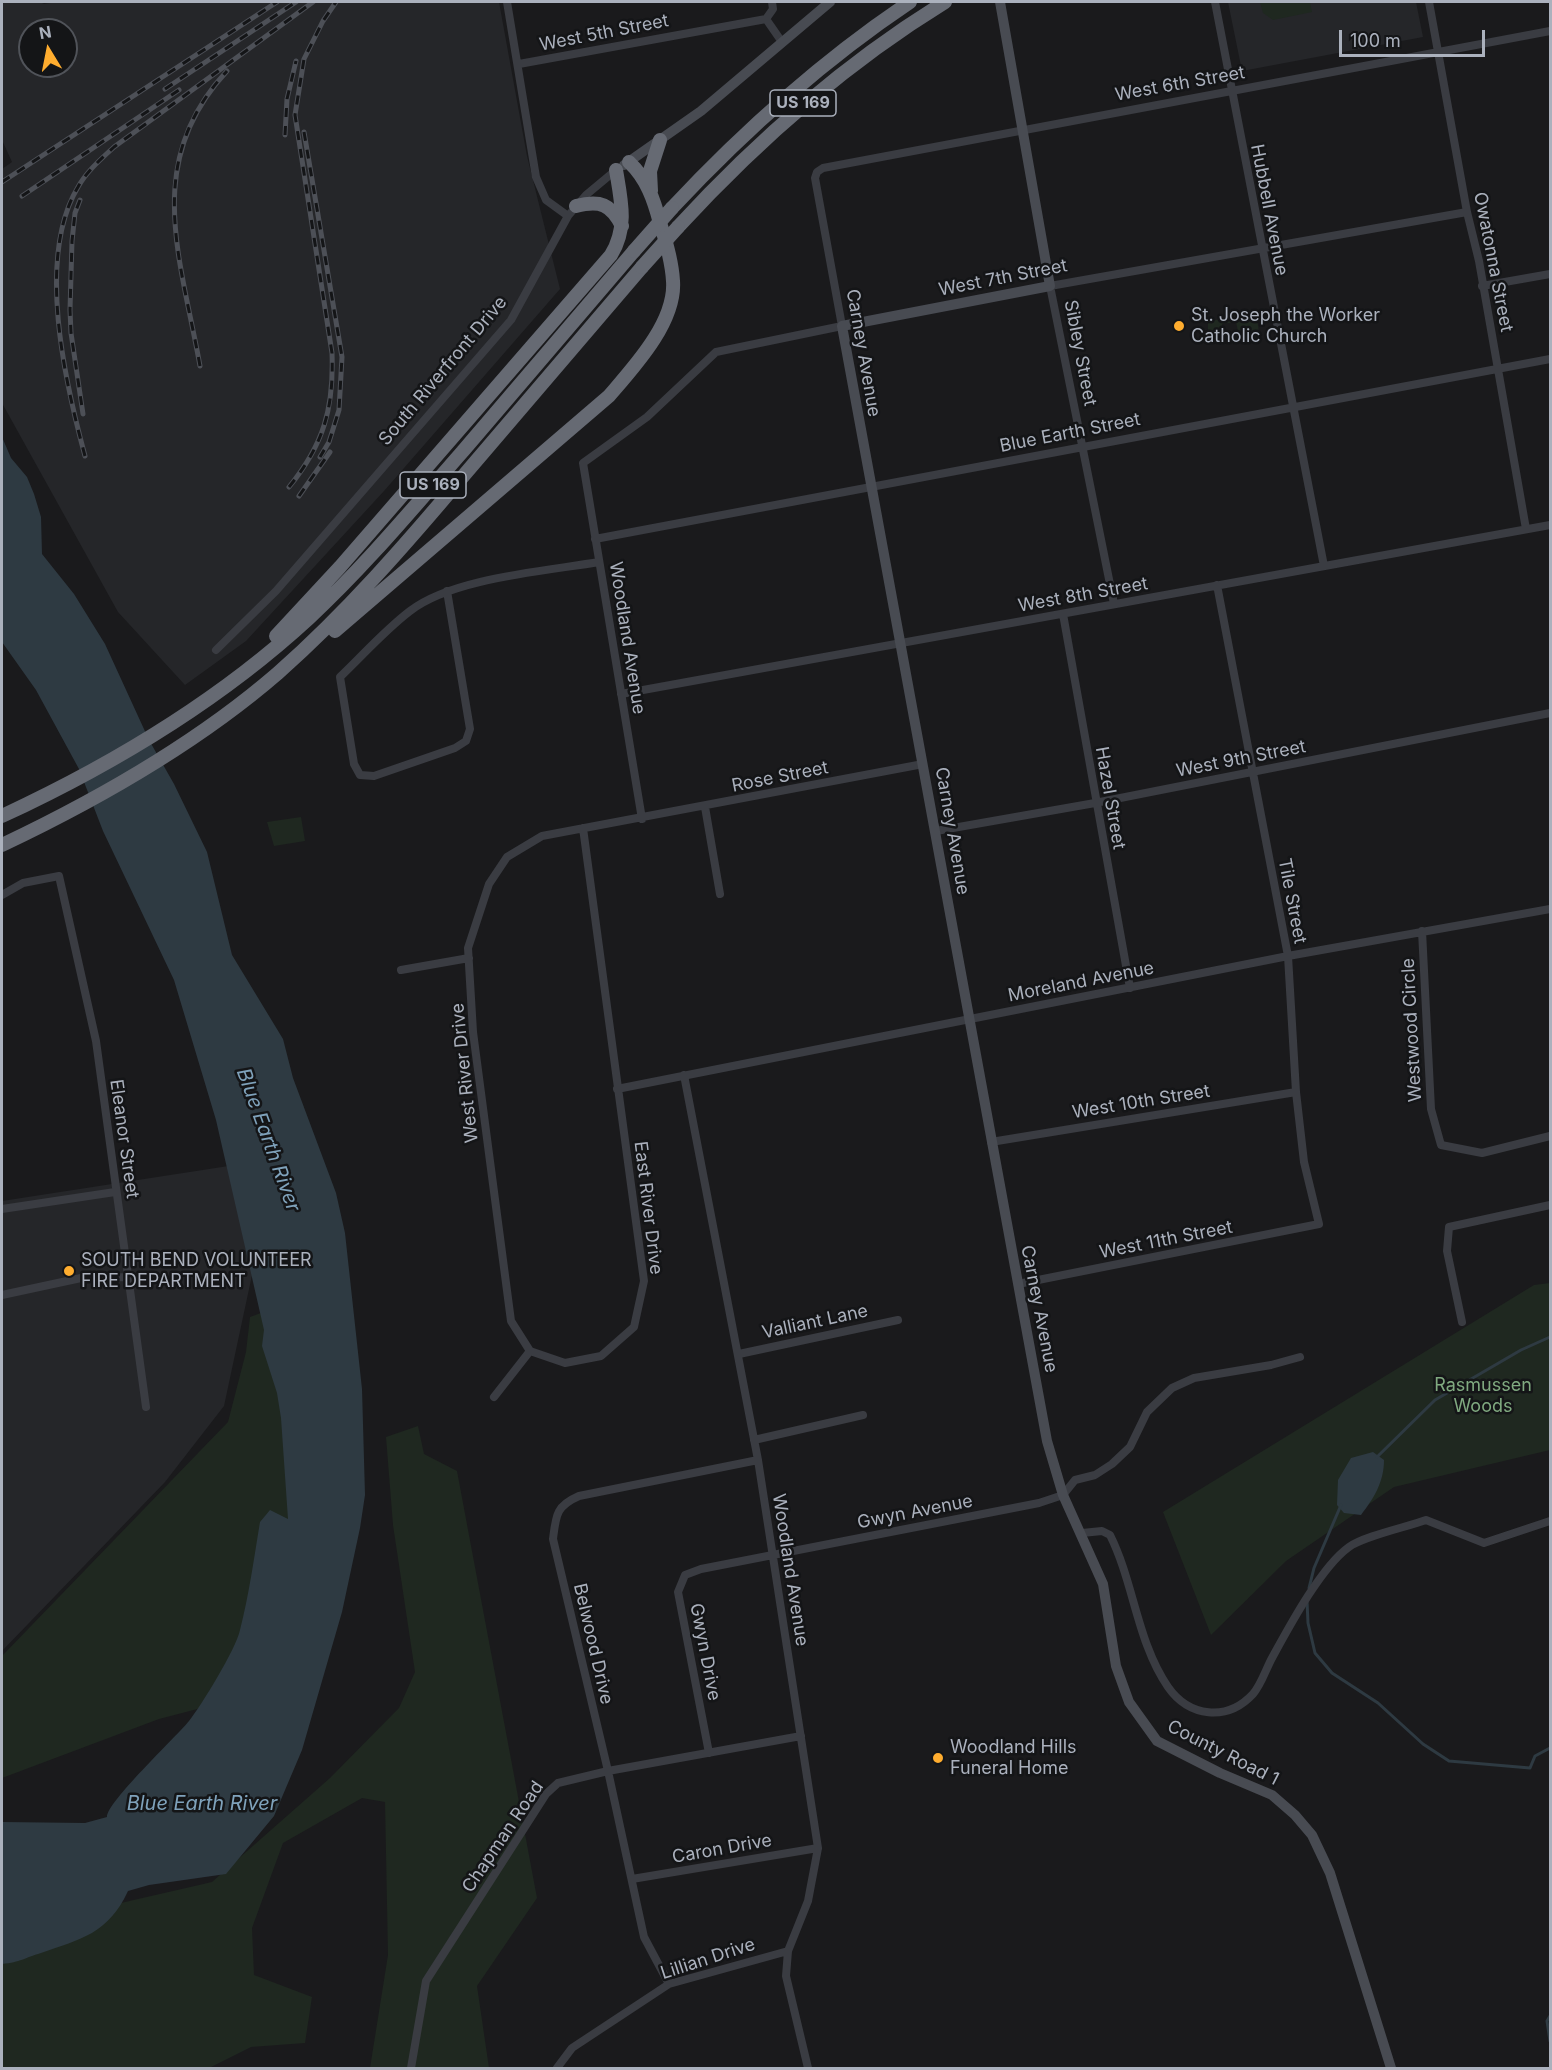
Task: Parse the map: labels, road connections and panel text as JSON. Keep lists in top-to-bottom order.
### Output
{
  "streets": {
    "highway": ["US 169"],
    "main road": [
      "West 7th Street",
      "Carney Avenue",
      "Sibley Street",
      "South Riverfront Drive",
      "County Road 1"
    ],
    "street": [
      "West 5th Street",
      "West 6th Street",
      "Hubbell Avenue",
      "Owatonna Street",
      "Blue Earth Street",
      "West 8th Street",
      "Woodland Avenue",
      "West 9th Street",
      "Rose Street",
      "Hazel Street",
      "Tile Street",
      "Moreland Avenue",
      "Westwood Circle",
      "West River Drive",
      "West 10th Street",
      "Eleanor Street",
      "East River Drive",
      "West 11th Street",
      "Valliant Lane",
      "Gwyn Avenue",
      "Belwood Drive",
      "Gwyn Drive",
      "Chapman Road",
      "Caron Drive",
      "Lillian Drive"
    ]
  },
  "crossings": [
    ["West 6th Street", "Hubbell Avenue"],
    ["West 6th Street", "Owatonna Street"],
    ["West 6th Street", "Carney Avenue"],
    ["West 6th Street", "Sibley Street"],
    ["Hubbell Avenue", "West 7th Street"],
    ["Hubbell Avenue", "Blue Earth Street"],
    ["Hubbell Avenue", "West 8th Street"],
    ["Owatonna Street", "West 7th Street"],
    ["Owatonna Street", "Blue Earth Street"],
    ["Owatonna Street", "West 8th Street"],
    ["West 7th Street", "Carney Avenue"],
    ["West 7th Street", "Sibley Street"],
    ["West 7th Street", "Woodland Avenue"],
    ["Carney Avenue", "Blue Earth Street"],
    ["Carney Avenue", "West 8th Street"],
    ["Carney Avenue", "West 9th Street"],
    ["Carney Avenue", "Rose Street"],
    ["Carney Avenue", "Moreland Avenue"],
    ["Carney Avenue", "West 10th Street"],
    ["Carney Avenue", "West 11th Street"],
    ["Carney Avenue", "Gwyn Avenue"],
    ["Carney Avenue", "County Road 1"],
    ["Sibley Street", "Blue Earth Street"],
    ["Sibley Street", "West 8th Street"],
    ["Blue Earth Street", "Woodland Avenue"],
    ["West 8th Street", "Woodland Avenue"],
    ["West 8th Street", "Hazel Street"],
    ["West 8th Street", "Tile Street"],
    ["Woodland Avenue", "Rose Street"],
    ["Woodland Avenue", "Moreland Avenue"],
    ["Woodland Avenue", "West River Drive"],
    ["Woodland Avenue", "Valliant Lane"],
    ["Woodland Avenue", "Gwyn Avenue"],
    ["Woodland Avenue", "Belwood Drive"],
    ["Woodland Avenue", "Gwyn Drive"],
    ["Woodland Avenue", "Chapman Road"],
    ["Woodland Avenue", "Caron Drive"],
    ["Woodland Avenue", "Lillian Drive"],
    ["West 9th Street", "Hazel Street"],
    ["West 9th Street", "Tile Street"],
    ["Rose Street", "West River Drive"],
    ["Hazel Street", "Moreland Avenue"],
    ["Tile Street", "Moreland Avenue"],
    ["Tile Street", "West 10th Street"],
    ["Tile Street", "West 11th Street"],
    ["Moreland Avenue", "Westwood Circle"],
    ["Moreland Avenue", "East River Drive"],
    ["West River Drive", "East River Drive"],
    ["Gwyn Avenue", "Gwyn Drive"],
    ["Gwyn Avenue", "County Road 1"],
    ["Belwood Drive", "Chapman Road"],
    ["Belwood Drive", "Caron Drive"],
    ["Belwood Drive", "Lillian Drive"],
    ["Gwyn Drive", "Chapman Road"]
  ],
  "water": ["Blue Earth River"],
  "parks": ["Rasmussen Woods"],
  "places": ["St. Joseph the Worker Catholic Church", "SOUTH BEND VOLUNTEER FIRE DEPARTMENT", "Woodland Hills Funeral Home"],
  "scale_bar": "100 m",
  "north": "top"
}
